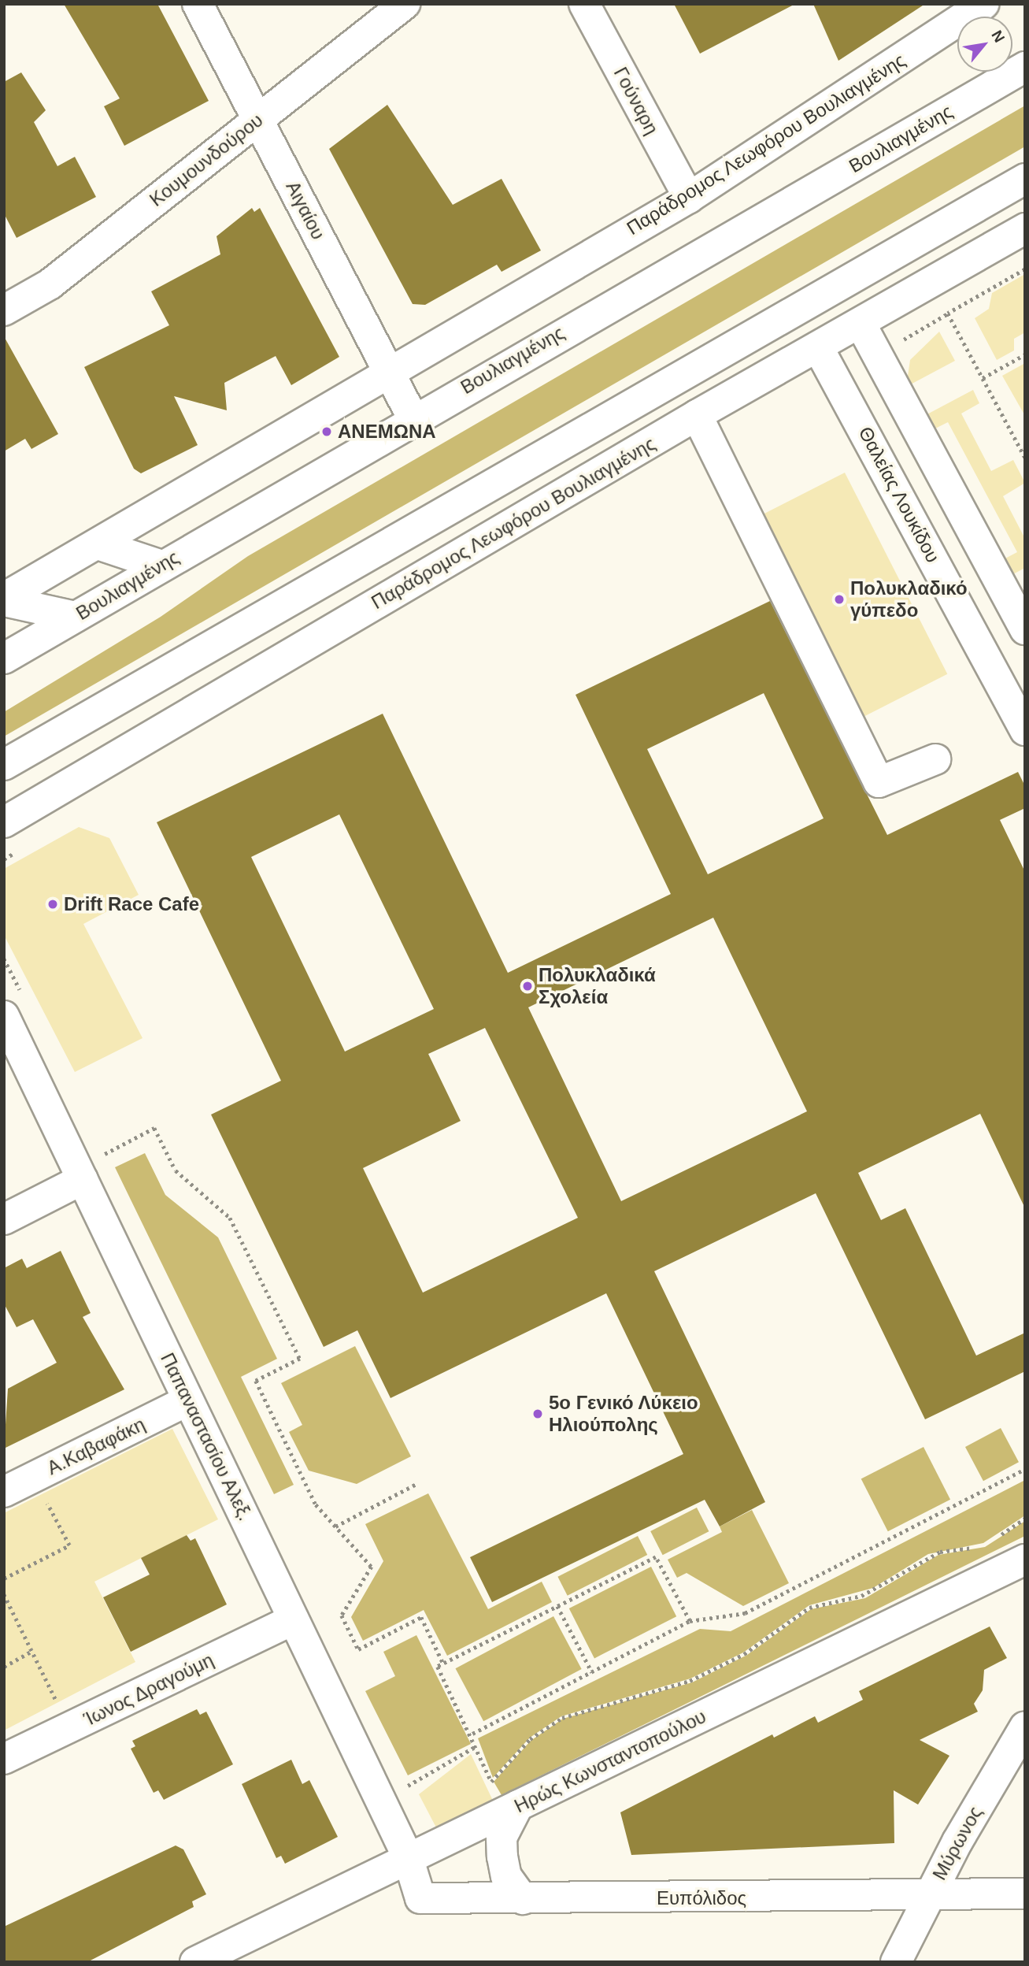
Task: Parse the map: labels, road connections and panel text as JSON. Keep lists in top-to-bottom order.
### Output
{
  "streets": {
    "street": [
      "Γούναρη",
      "Βουλιαγμένης",
      "Παράδρομος Λεωφόρου Βουλιαγμένης",
      "Κουμουνδούρου",
      "Αιγαίου",
      "Θαλείας Λουκίδου",
      "Παπαναστασίου Αλεξ.",
      "Α.Καβαφάκη",
      "Ίωνος Δραγούμη",
      "Ηρώς Κωνσταντοπούλου",
      "Μύρωνος",
      "Ευπόλιδος"
    ]
  },
  "crossings": [
    ["Γούναρη", "Παράδρομος Λεωφόρου Βουλιαγμένης"],
    ["Βουλιαγμένης", "Αιγαίου"],
    ["Παράδρομος Λεωφόρου Βουλιαγμένης", "Αιγαίου"],
    ["Παράδρομος Λεωφόρου Βουλιαγμένης", "Θαλείας Λουκίδου"],
    ["Κουμουνδούρου", "Αιγαίου"],
    ["Παπαναστασίου Αλεξ.", "Α.Καβαφάκη"],
    ["Παπαναστασίου Αλεξ.", "Ίωνος Δραγούμη"],
    ["Παπαναστασίου Αλεξ.", "Ηρώς Κωνσταντοπούλου"],
    ["Παπαναστασίου Αλεξ.", "Ευπόλιδος"],
    ["Ηρώς Κωνσταντοπούλου", "Ευπόλιδος"],
    ["Μύρωνος", "Ευπόλιδος"]
  ],
  "places": [
    "ΑΝΕΜΩΝΑ",
    "Πολυκλαδικό γύπεδο",
    "Drift Race Cafe",
    "Πολυκλαδικά Σχολεία",
    "5ο Γενικό Λύκειο Ηλιούπολης"
  ],
  "north": "top right"
}
